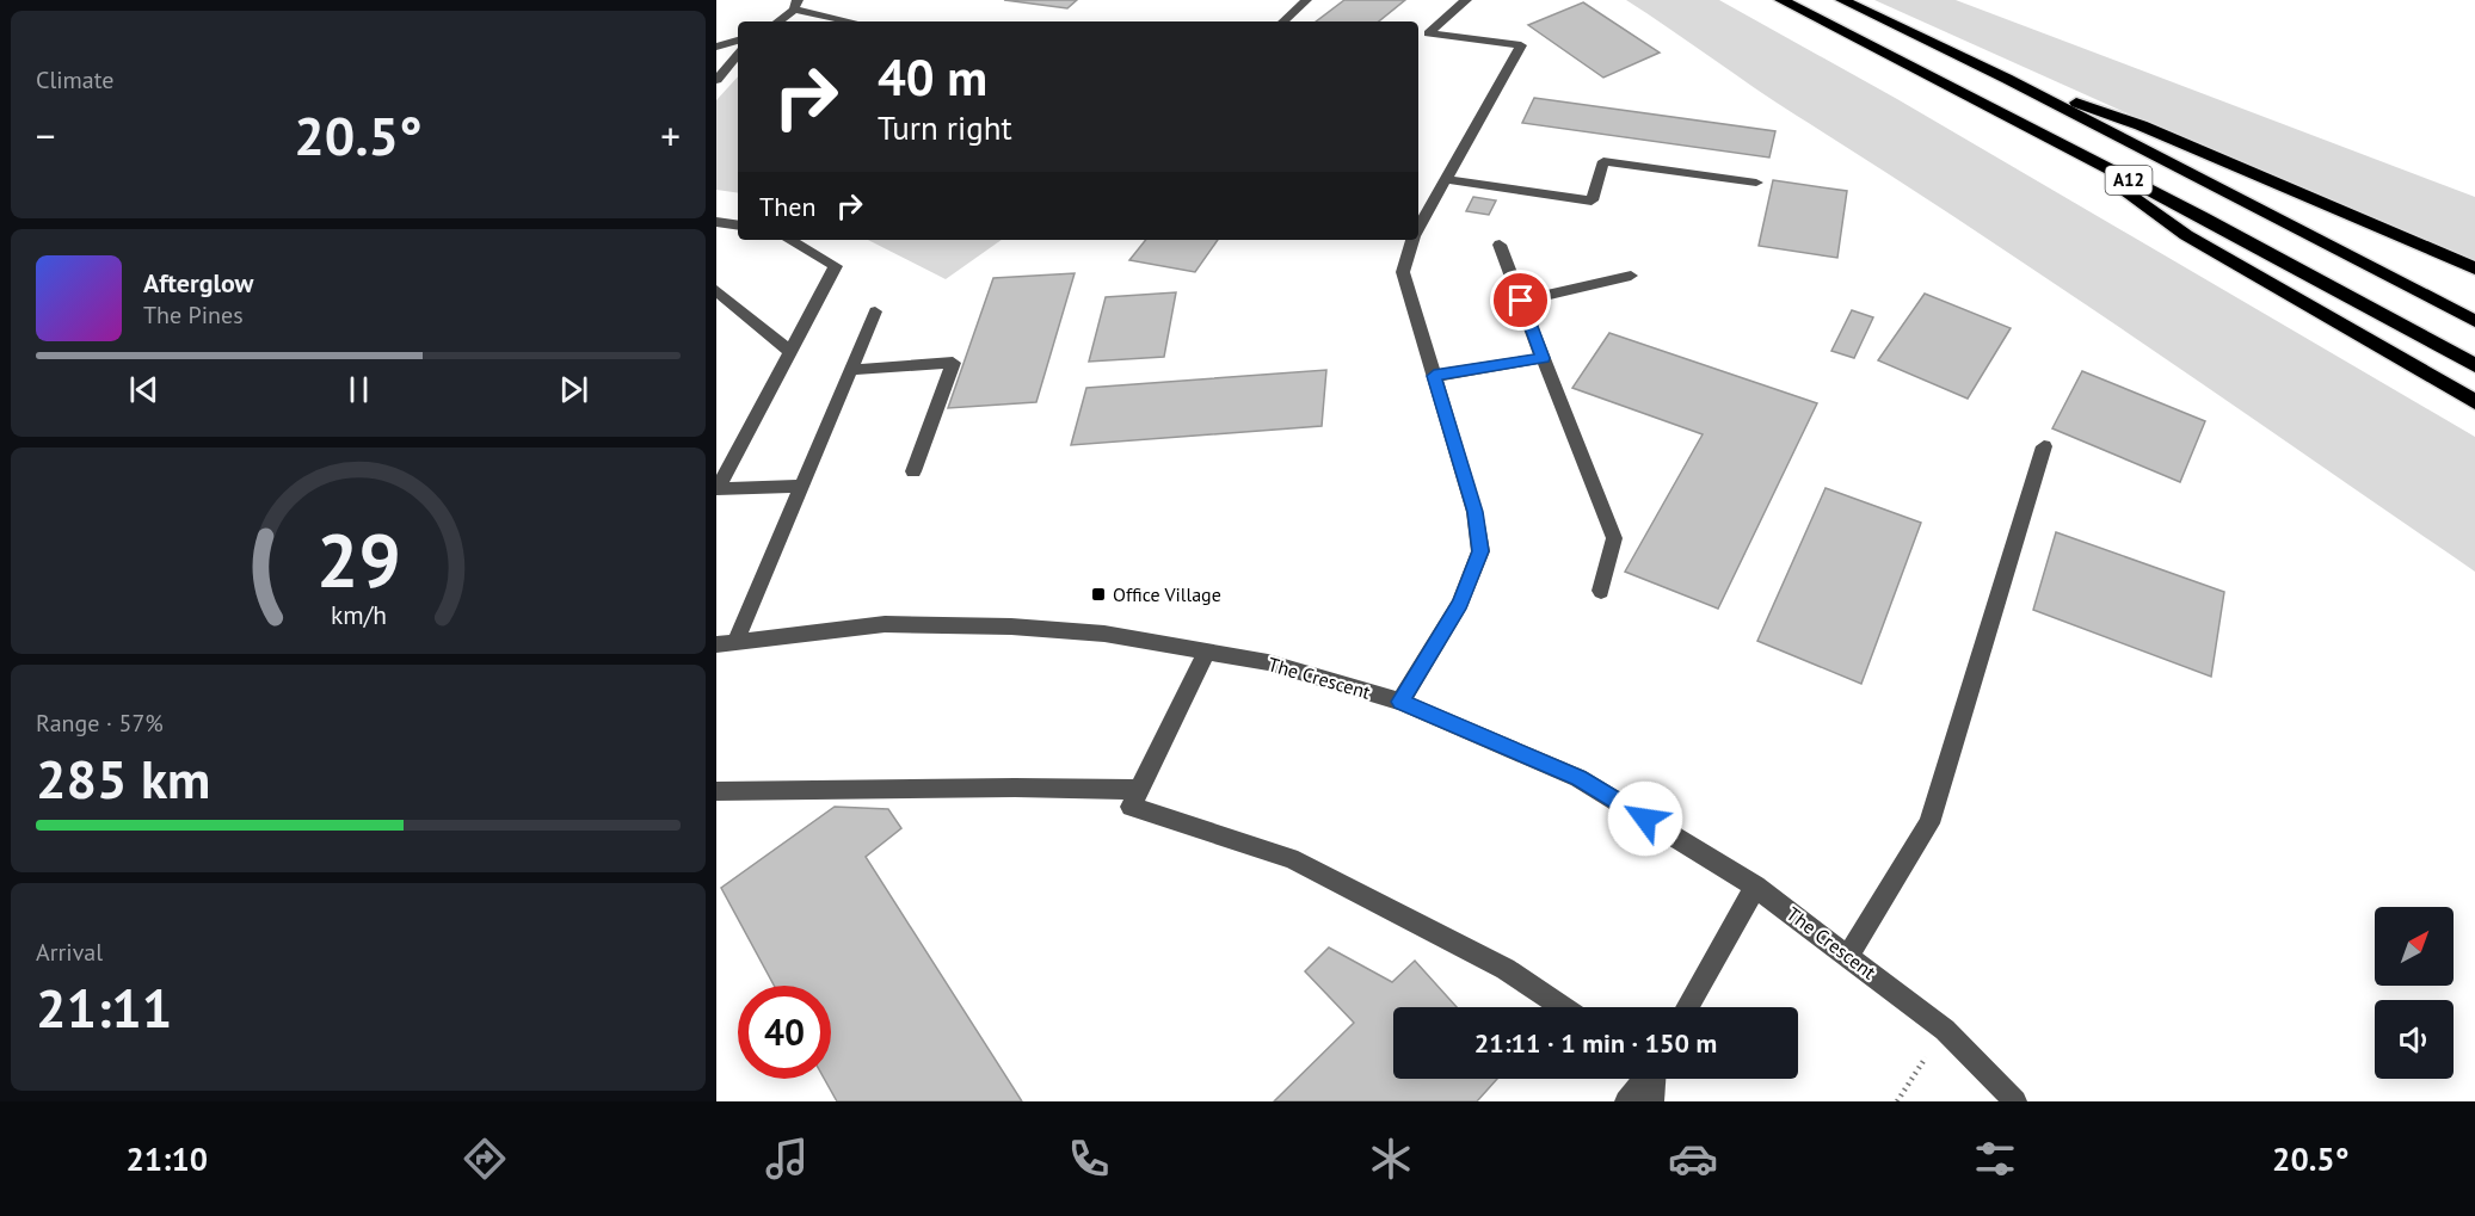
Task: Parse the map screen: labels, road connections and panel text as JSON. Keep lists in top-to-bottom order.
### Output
{
  "streets": {
    "highway": ["A12"],
    "street": ["The Crescent"]
  },
  "places": {
    "transit": ["Office Village"]
  },
  "north": "top right",
  "page": {
    "tile": [
      "Climate",
      ["Range · 57%", "285 km"],
      ["Arrival", "21:11"]
    ],
    "turn": ["40 m", "Turn right"],
    "heat": ["−", "20.5°", "+"],
    "then": "Then",
    "song": ["Afterglow", "The Pines"],
    "limit": "40",
    "trip": "21:11 · 1 min · 150 m",
    "tabs": ["21:10", "20.5°"],
    "gauge": ["29", "km/h"]
  }
}
